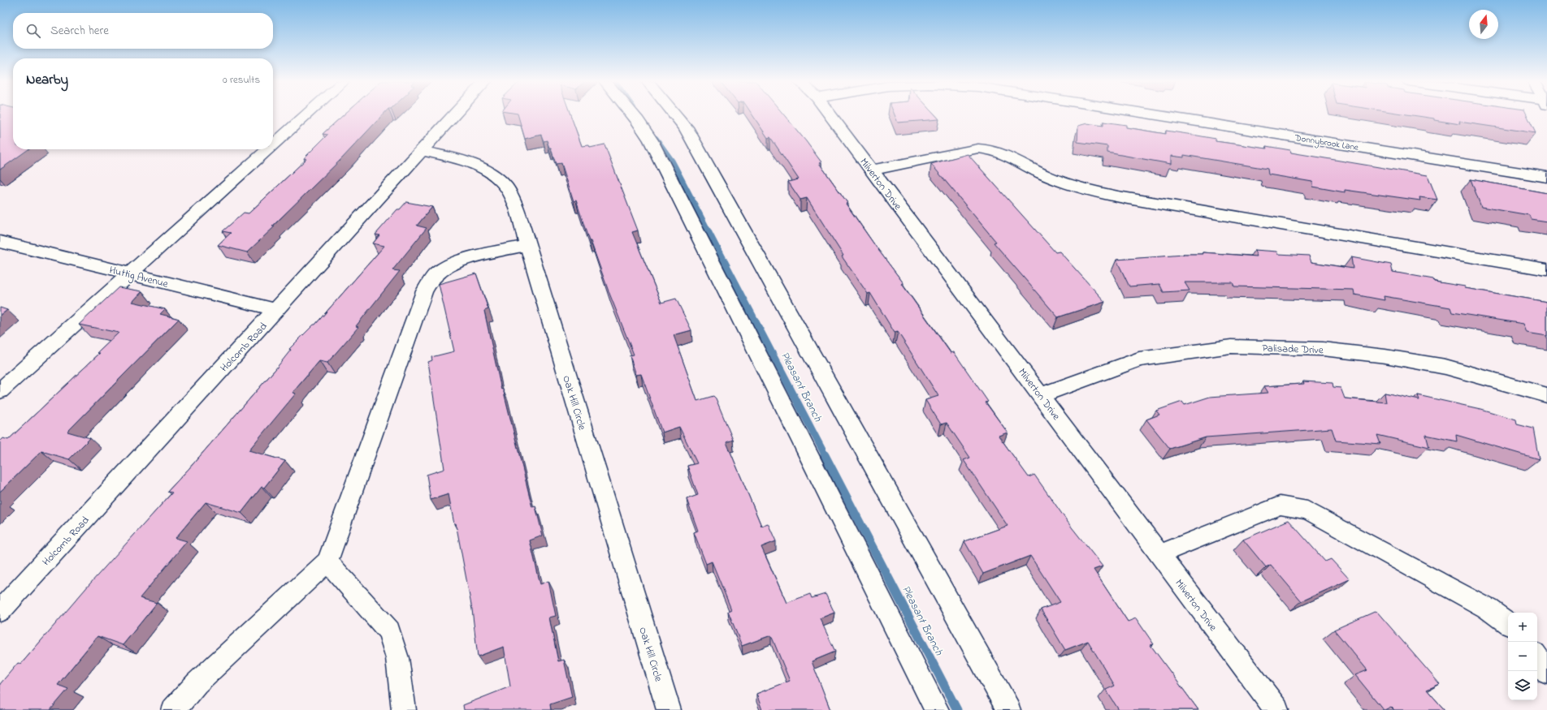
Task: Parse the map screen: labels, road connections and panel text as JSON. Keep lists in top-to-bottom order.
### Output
{
  "streets": {
    "street": [
      "Donnybrook Lane",
      "Milverton Drive",
      "Huttig Avenue",
      "Holcomb Road",
      "Palisade Drive",
      "Oak Hill Circle"
    ]
  },
  "crossings": [
    ["Milverton Drive", "Palisade Drive"],
    ["Huttig Avenue", "Holcomb Road"],
    ["Holcomb Road", "Oak Hill Circle"]
  ],
  "water": ["Pleasant Branch"],
  "north": "top",
  "page": {
    "search": "Search here",
    "heading": ["Nearby", "0 results"],
    "map_buttons": ["+", "−"]
  }
}
